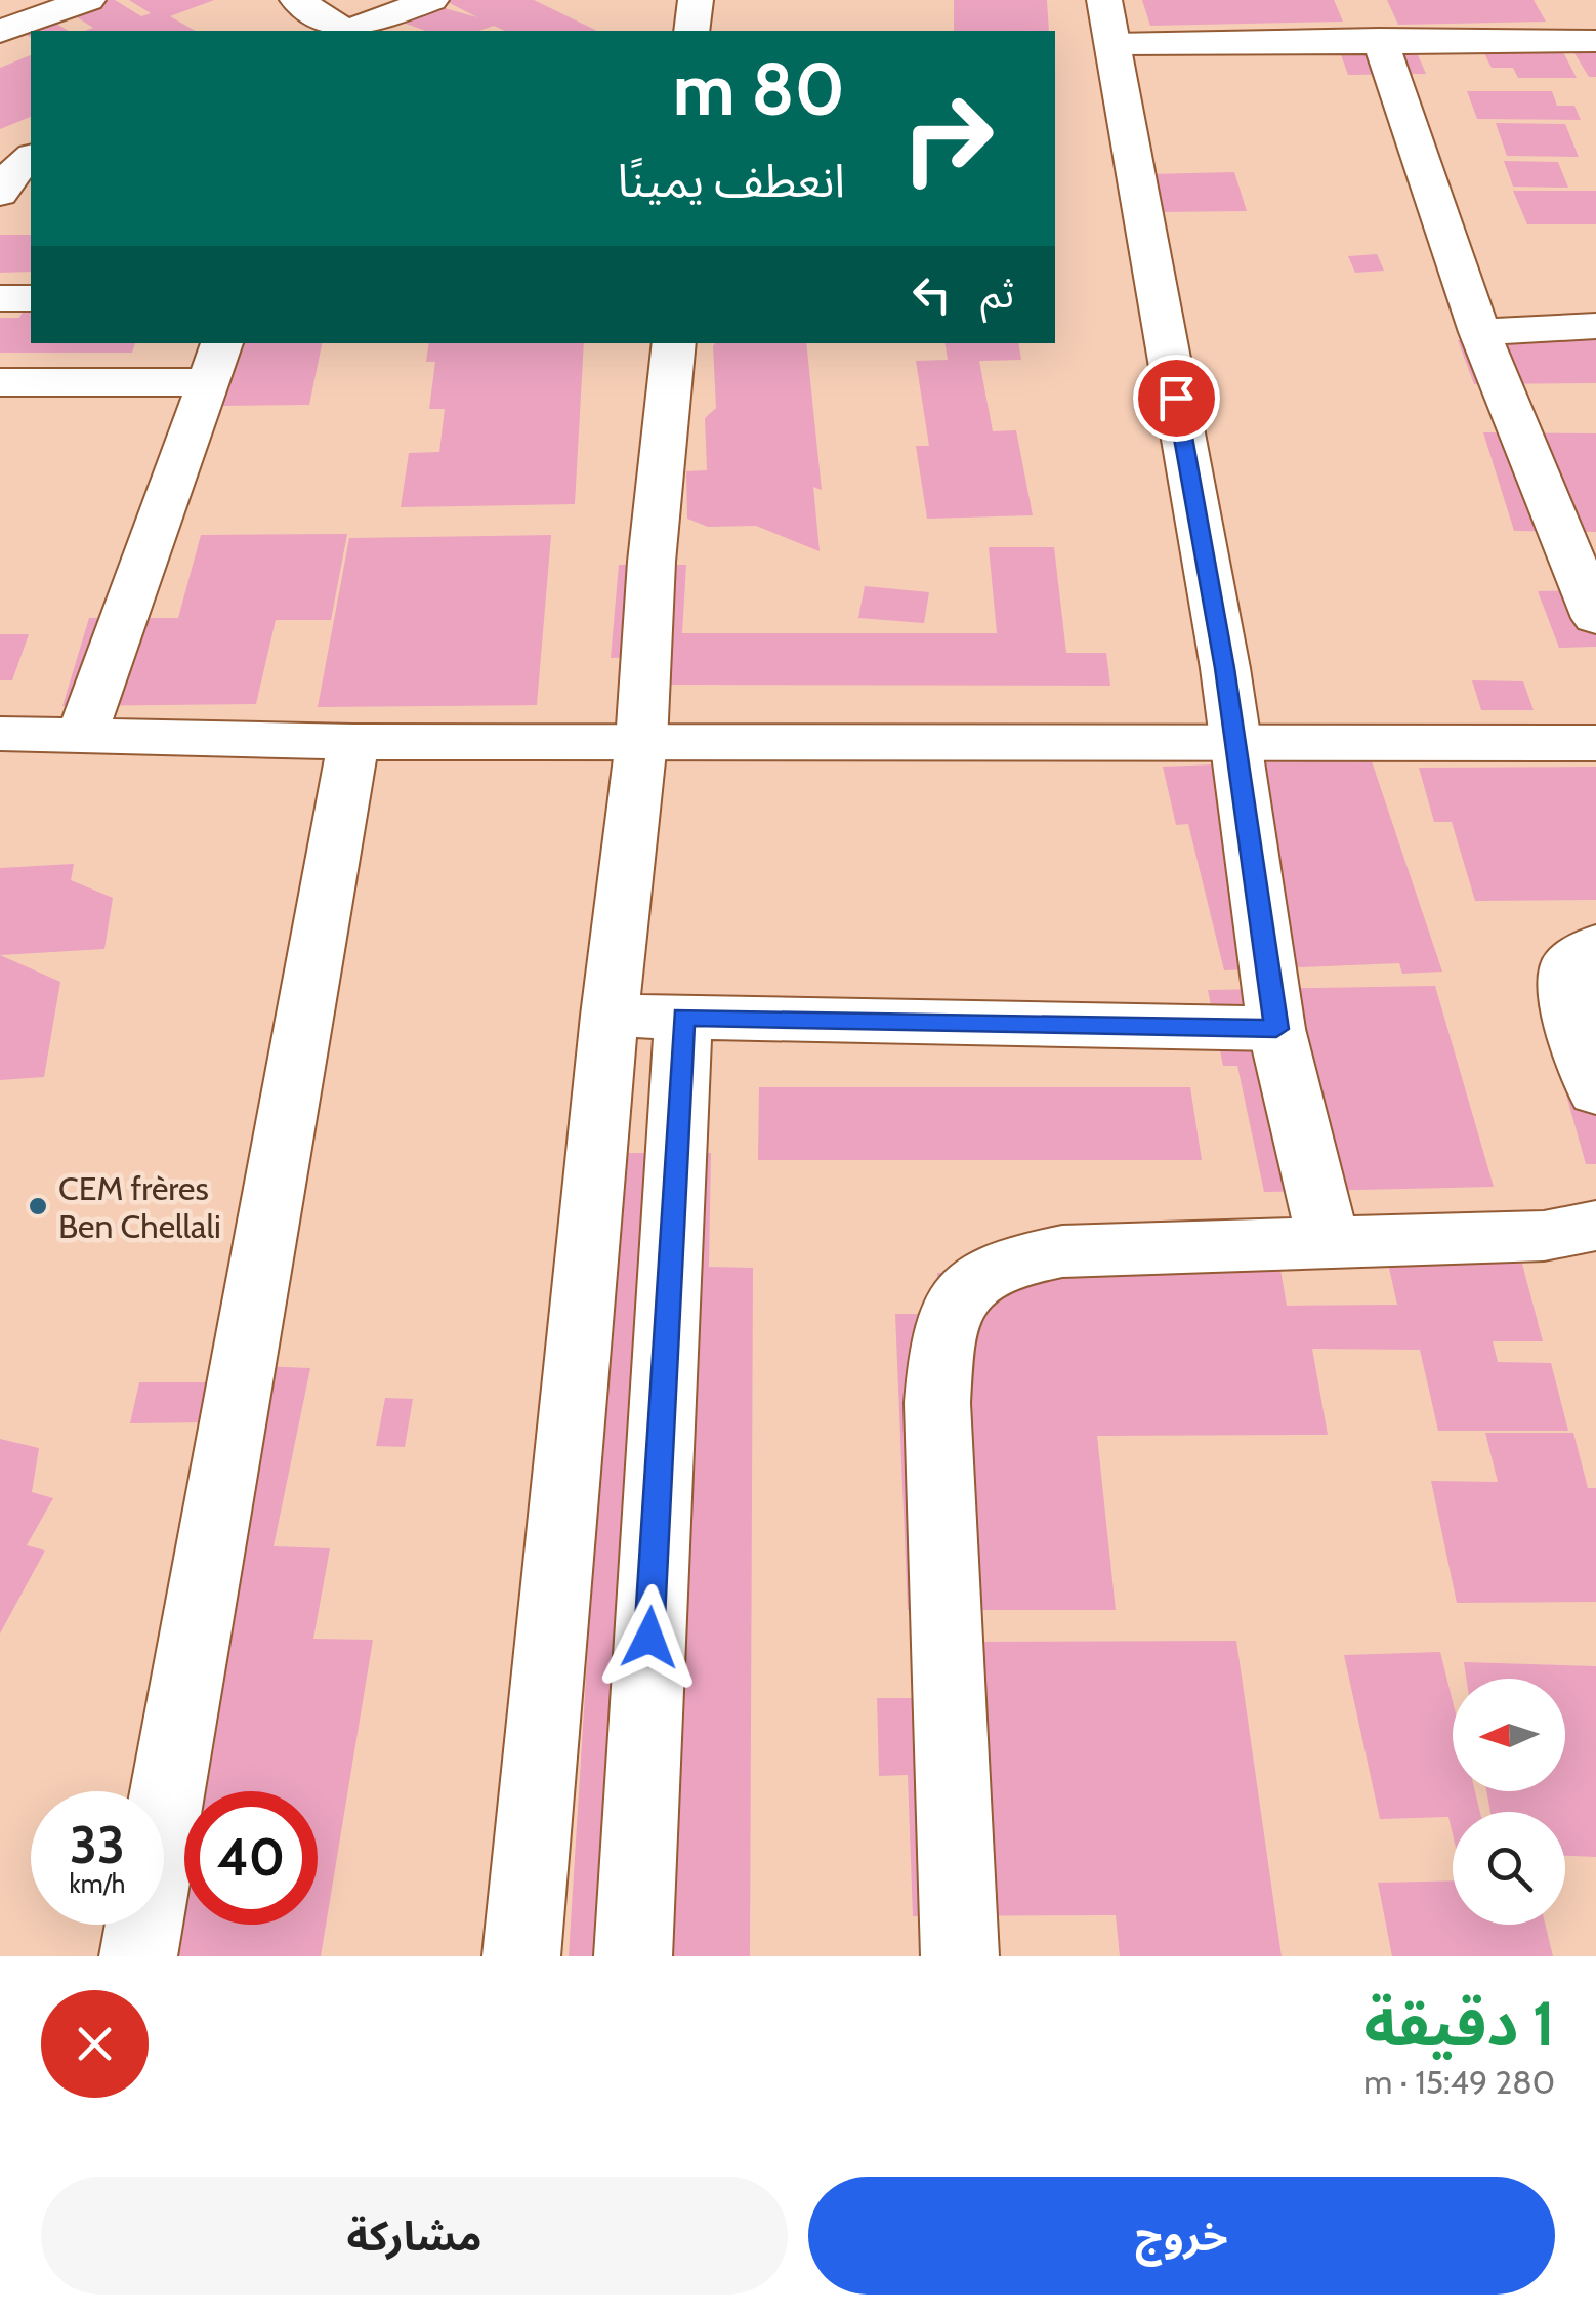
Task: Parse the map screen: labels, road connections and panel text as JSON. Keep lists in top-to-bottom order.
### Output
{
  "places": ["CEM frères Ben Chellali"],
  "north": "left",
  "page": {
    "turn": ["80 m", "انعطف يمينًا"],
    "then": "ثم",
    "speed": "33 km/h",
    "limit": "40",
    "heading": ["1 دقيقة", "280 m · 15:49"],
    "buttons": ["خروج", "مشاركة"]
  }
}
